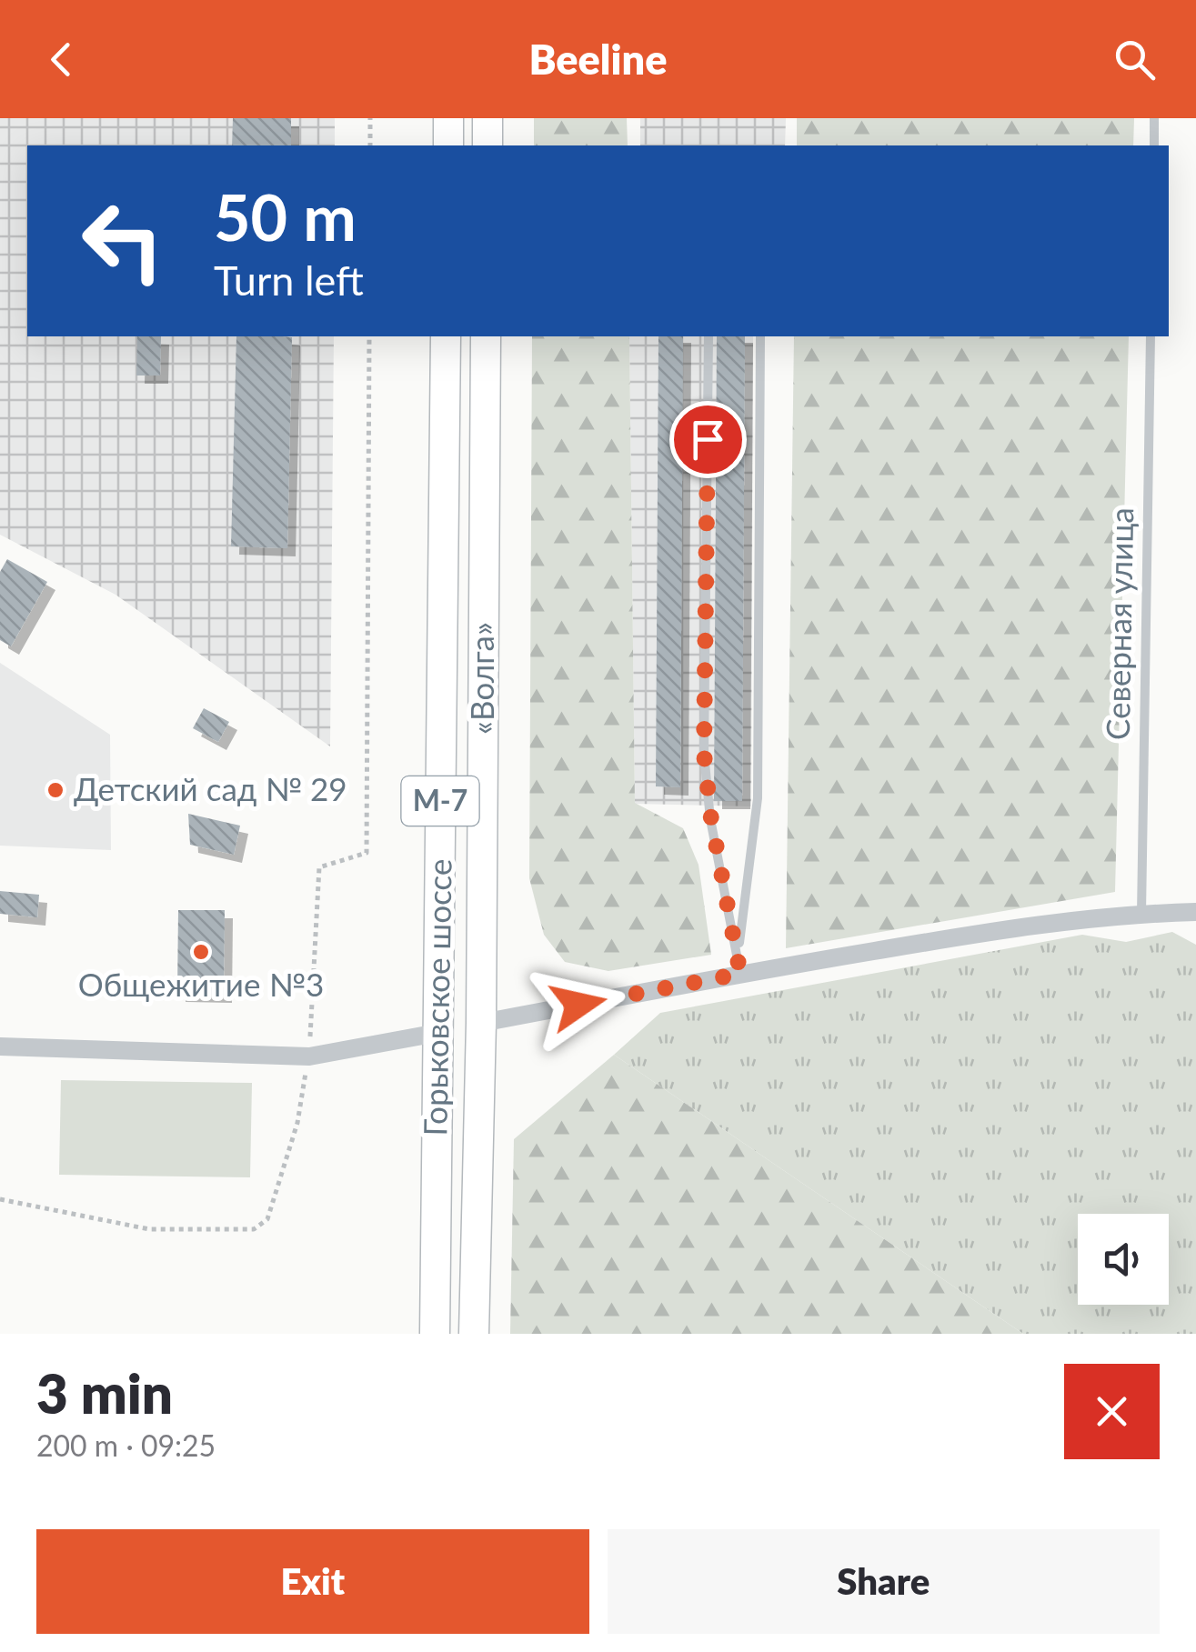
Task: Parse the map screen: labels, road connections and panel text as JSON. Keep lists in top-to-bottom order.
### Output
{
  "streets": {
    "highway": ["«Волга»", "М-7", "Горьковское шоссе"],
    "lane": ["Северная улица"]
  },
  "crossings": [
    ["«Волга»", "Горьковское шоссе"]
  ],
  "places": ["Детский сад № 29", "Общежитие №3"],
  "page": {
    "header": "Beeline",
    "turn": ["50 m", "Turn left"],
    "heading": ["3 min", "200 m · 09:25"],
    "buttons": ["Exit", "Share"]
  }
}
